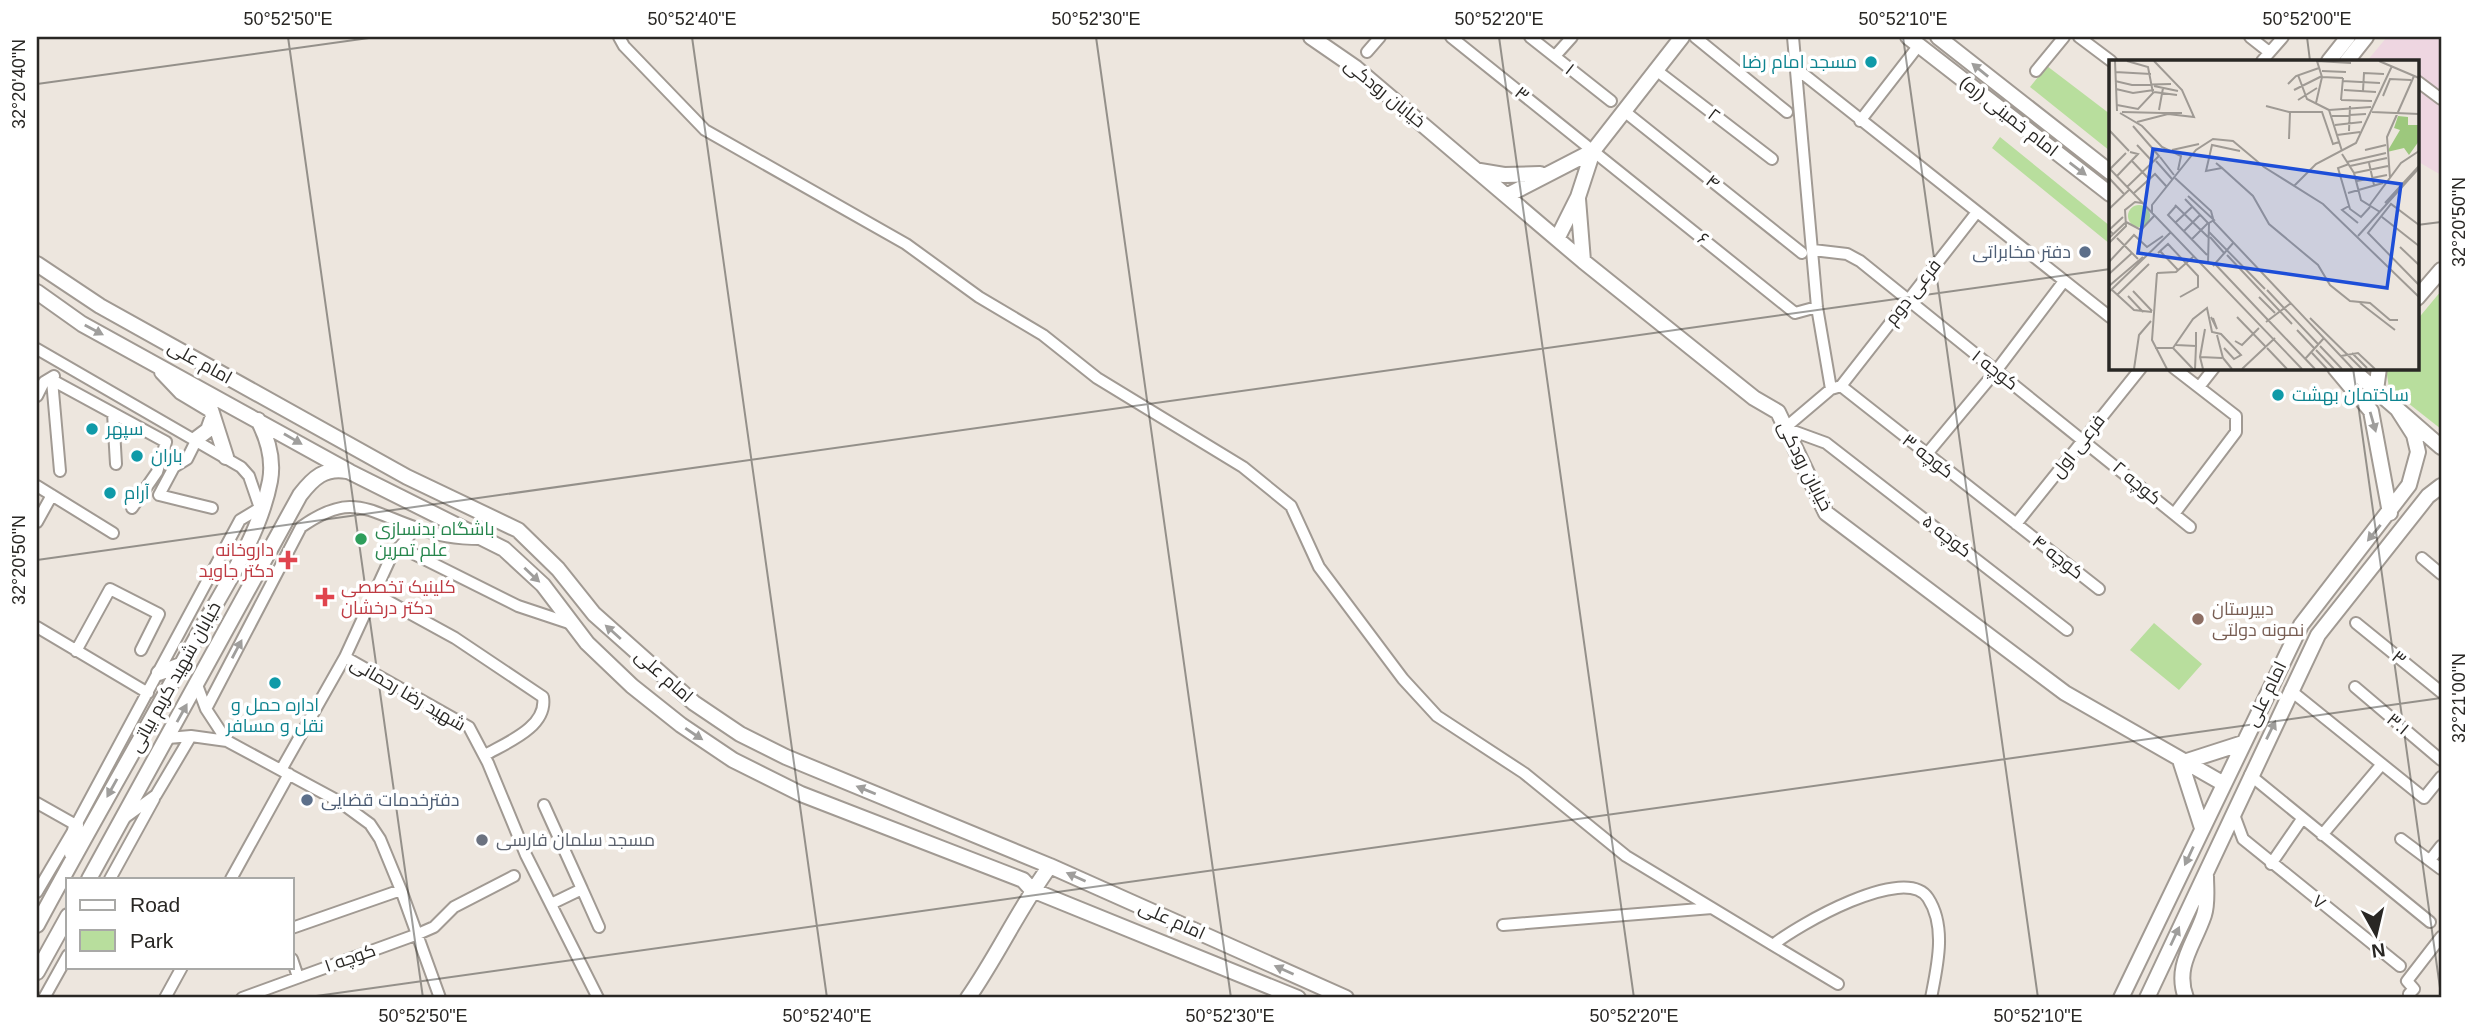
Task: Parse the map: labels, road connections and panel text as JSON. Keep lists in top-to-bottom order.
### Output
{
  "streets": {
    "main road": [
      "خیابان رودکی",
      "امام خمینی (ره)",
      "امام علی",
      "خیابان شهید کریم بیاتی"
    ],
    "street": [
      "۱",
      "۳",
      "۲",
      "۴",
      "۶",
      "فرعی دوم",
      "کوچه ۱",
      "فرعی اول",
      "کوچه ۳",
      "کوچه ۲",
      "کوچه ۵",
      "کوچه ۴",
      "شهید رضا رحمانی",
      "۳.۱",
      "۷"
    ]
  },
  "crossings": [
    ["خیابان رودکی", "امام علی"],
    ["خیابان رودکی", "کوچه ۵"],
    ["۳", "۶"],
    ["فرعی دوم", "کوچه ۱"],
    ["فرعی دوم", "کوچه ۳"],
    ["امام علی", "خیابان شهید کریم بیاتی"],
    ["امام علی", "۷"],
    ["کوچه ۱", "فرعی اول"],
    ["کوچه ۱", "کوچه ۲"],
    ["فرعی اول", "کوچه ۳"],
    ["فرعی اول", "کوچه ۲"],
    ["فرعی اول", "کوچه ۴"],
    ["کوچه ۳", "کوچه ۴"]
  ],
  "places": {
    "other": [
      "مسجد امام رضا",
      "دفتر مخابراتی",
      "ساختمان بهشت",
      "سپهر",
      "باران",
      "آرام",
      "باشگاه بدنسازی علم تمرین",
      "دبیرستان نمونه دولتی",
      "اداره حمل و نقل و مسافر",
      "دفترخدمات قضایی",
      "مسجد سلمان فارسی"
    ],
    "health": ["داروخانه دکتر جاوید", "کلینیک تخصصی دکتر درخشان"]
  },
  "legend": ["Road", "Park"],
  "north": "bottom",
  "coordinates": [
    "50°52'50\"E",
    "50°52'40\"E",
    "50°52'30\"E",
    "50°52'20\"E",
    "50°52'10\"E",
    "50°52'00\"E",
    "32°20'40\"N",
    "32°20'50\"N",
    "32°21'00\"N"
  ]
}
